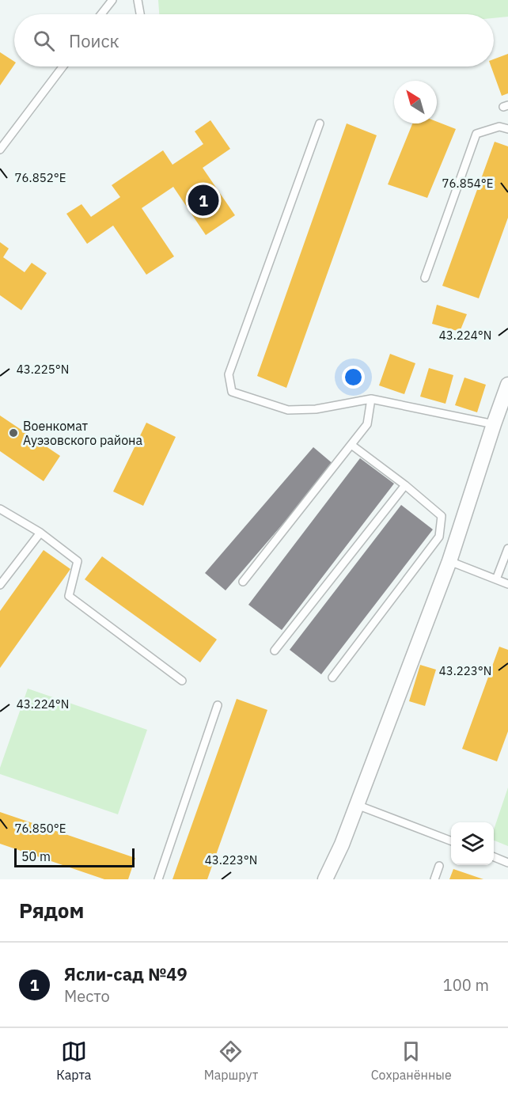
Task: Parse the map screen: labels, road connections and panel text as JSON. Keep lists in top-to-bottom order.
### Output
{
  "places": ["Военкомат Ауэзовского района"],
  "scale_bar": "50 m",
  "north": "top left",
  "page": {
    "search": "Поиск",
    "pins": "1",
    "scale": "50 m",
    "heading": "Рядом",
    "list": [
      {
        "mark": "1",
        "name": "Ясли-сад №49",
        "note": "Место",
        "value": "100 m"
      }
    ],
    "nav": ["Карта", "Маршрут", "Сохранённые"]
  },
  "coordinates": [
    "76.852°E",
    "76.854°E",
    "43.224°N",
    "43.225°N",
    "43.223°N",
    "76.850°E"
  ]
}
